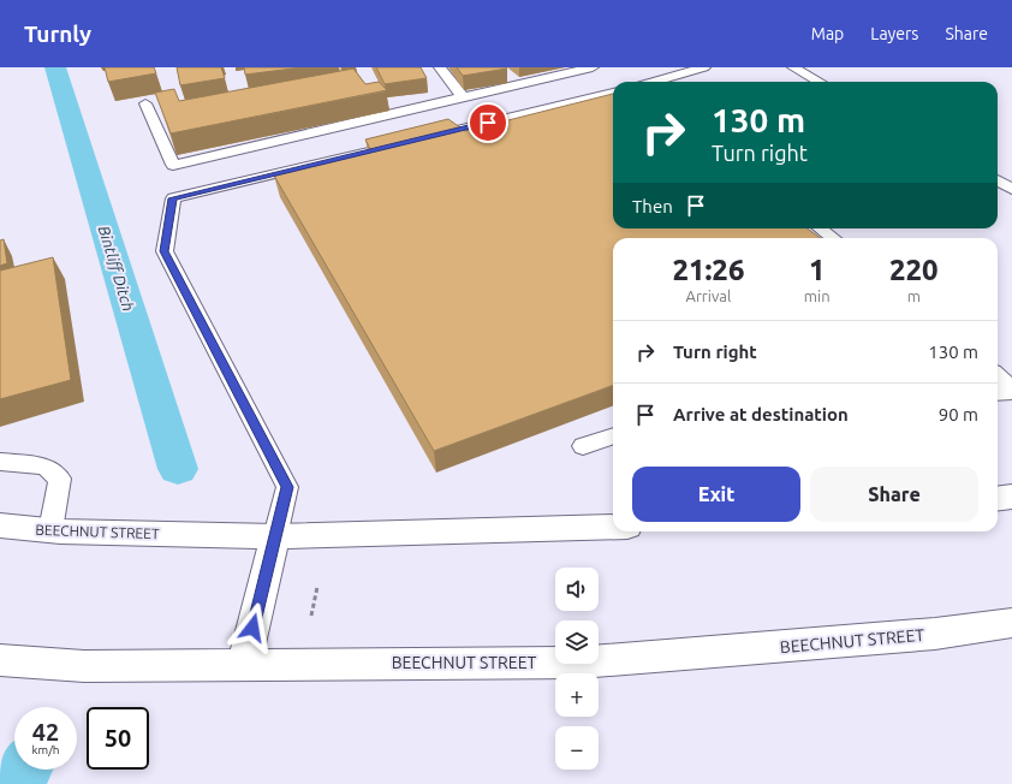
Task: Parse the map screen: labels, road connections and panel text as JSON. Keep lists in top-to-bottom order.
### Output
{
  "streets": {
    "main road": ["BEECHNUT STREET"]
  },
  "water": ["Bintliff Ditch"],
  "page": {
    "header": "Turnly",
    "nav": ["Map", "Layers", "Share"],
    "turn": ["130 m", "Turn right"],
    "then": "Then",
    "eta": [
      "21:26",
      "Arrival",
      "1",
      "min",
      "220",
      "m"
    ],
    "list": [
      {
        "name": "Turn right",
        "value": "130 m"
      },
      {
        "name": "Arrive at destination",
        "value": "90 m"
      }
    ],
    "buttons": ["Exit", "Share"],
    "map_buttons": ["+", "−"],
    "speed": "42 km/h",
    "limit": "50"
  }
}
